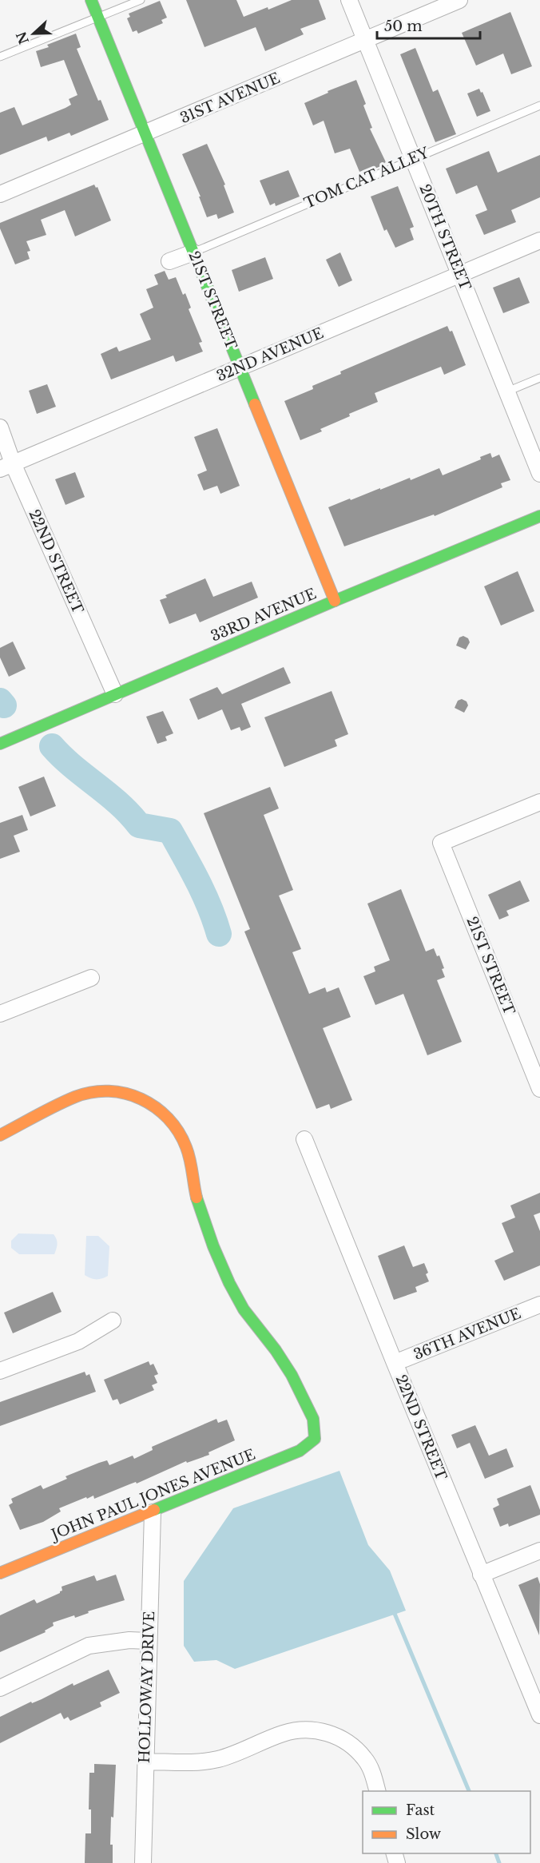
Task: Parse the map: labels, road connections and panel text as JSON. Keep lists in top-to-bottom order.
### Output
{
  "streets": {
    "street": [
      "31ST AVENUE",
      "20TH STREET",
      "21ST STREET",
      "32ND AVENUE",
      "22ND STREET",
      "33RD AVENUE",
      "36TH AVENUE",
      "JOHN PAUL JONES AVENUE",
      "HOLLOWAY DRIVE"
    ],
    "lane": ["TOM CAT ALLEY"]
  },
  "crossings": [
    ["31ST AVENUE", "20TH STREET"],
    ["31ST AVENUE", "21ST STREET"],
    ["TOM CAT ALLEY", "20TH STREET"],
    ["TOM CAT ALLEY", "21ST STREET"],
    ["20TH STREET", "32ND AVENUE"],
    ["21ST STREET", "32ND AVENUE"],
    ["21ST STREET", "33RD AVENUE"],
    ["32ND AVENUE", "22ND STREET"],
    ["22ND STREET", "33RD AVENUE"],
    ["22ND STREET", "36TH AVENUE"],
    ["JOHN PAUL JONES AVENUE", "HOLLOWAY DRIVE"]
  ],
  "legend": ["Fast", "Slow"],
  "scale_bar": "50 m",
  "north": "left"
}
